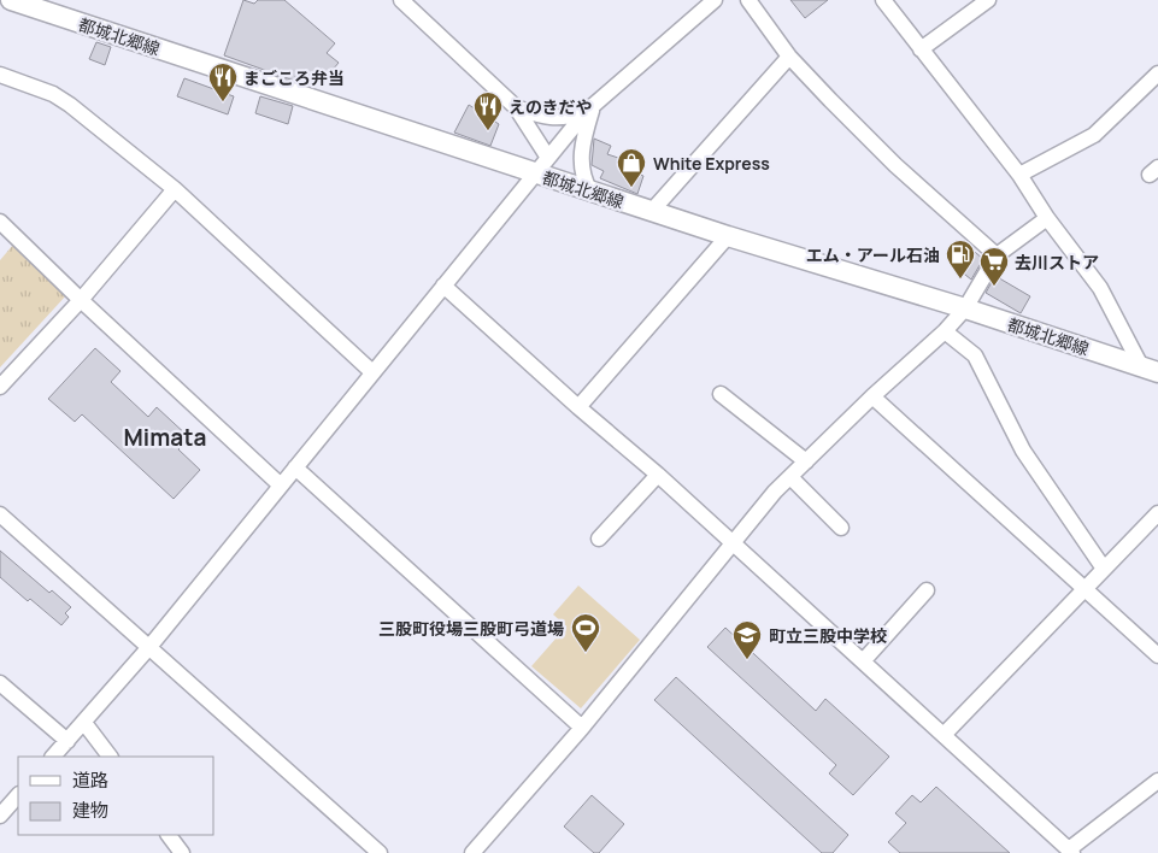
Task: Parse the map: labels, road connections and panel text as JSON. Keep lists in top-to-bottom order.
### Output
{
  "streets": {
    "main road": ["都城北郷線"]
  },
  "districts": ["Mimata"],
  "places": {
    "restaurant": ["まごころ弁当", "えのきだや"],
    "shop": ["White Express"],
    "fuel station": ["エム・アール石油"],
    "supermarket": ["去川ストア"],
    "sports": ["三股町役場三股町弓道場"],
    "school or university": ["町立三股中学校"]
  },
  "legend": ["道路", "建物"]
}
